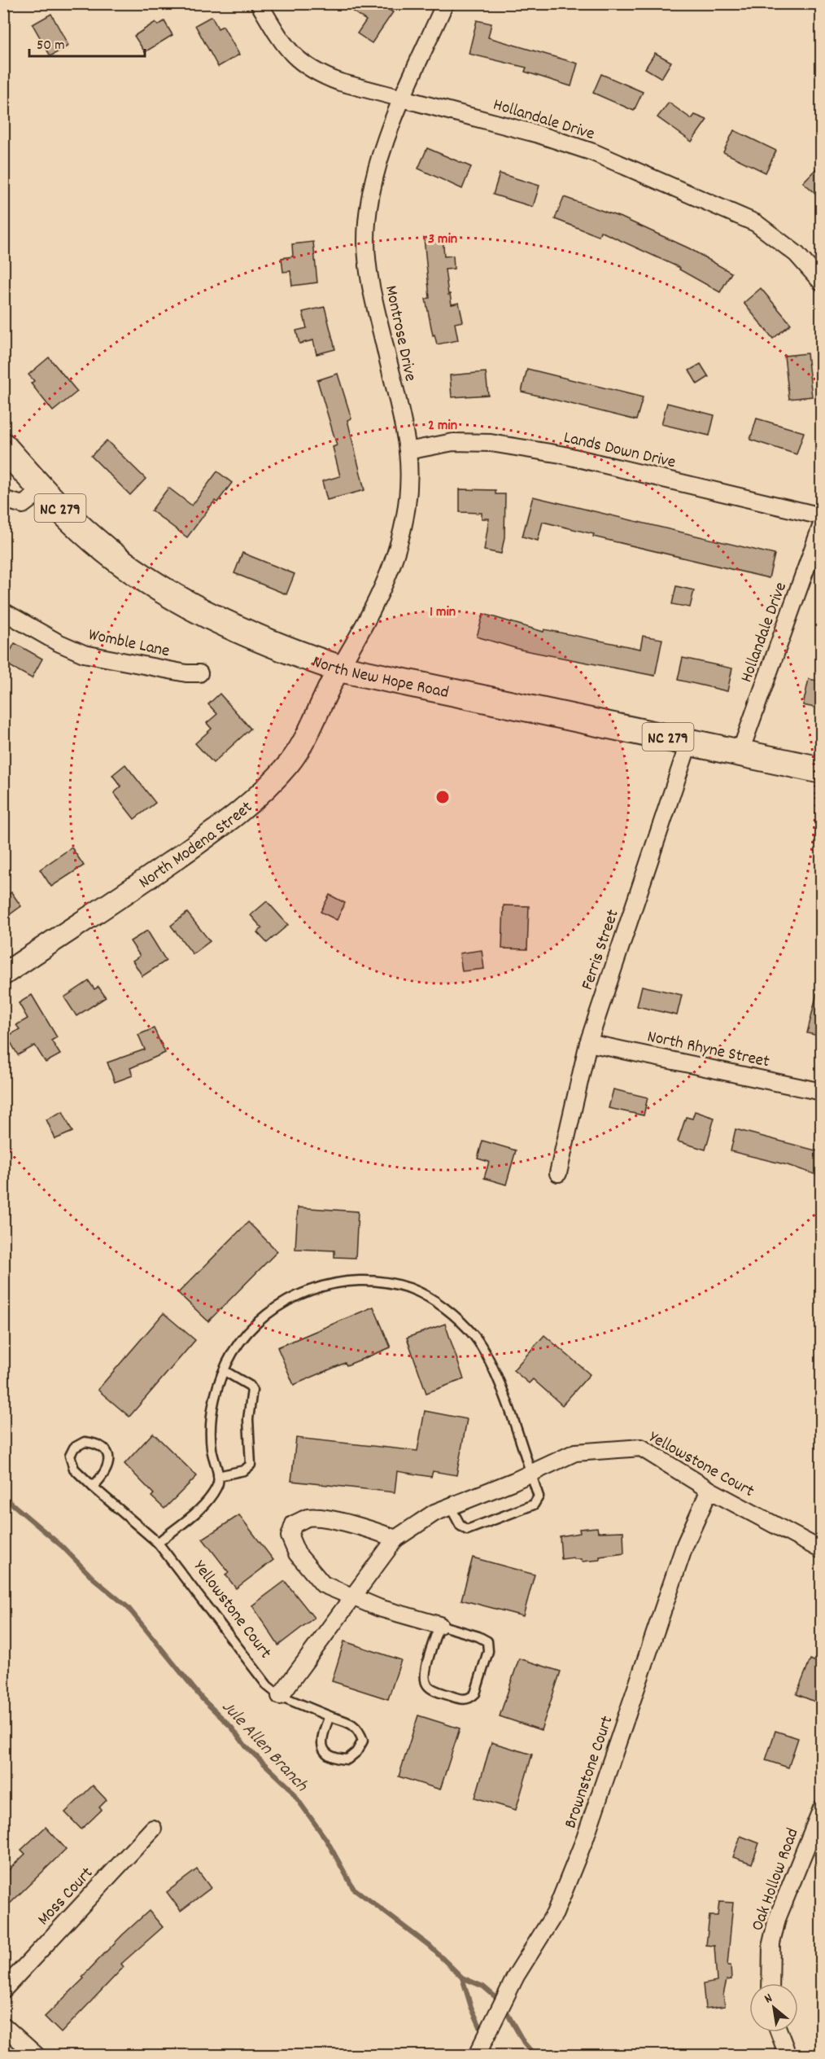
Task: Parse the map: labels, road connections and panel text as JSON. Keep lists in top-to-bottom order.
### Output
{
  "streets": {
    "main road": ["NC 279", "North New Hope Road"],
    "street": [
      "Hollandale Drive",
      "Montrose Drive",
      "Lands Down Drive",
      "Womble Lane",
      "North Modena Street",
      "Ferris Street",
      "North Rhyne Street",
      "Yellowstone Court",
      "Brownstone Court",
      "Oak Hollow Road",
      "Moss Court"
    ]
  },
  "crossings": [
    ["Hollandale Drive", "Montrose Drive"],
    ["Hollandale Drive", "North New Hope Road"],
    ["Montrose Drive", "Lands Down Drive"],
    ["Montrose Drive", "North New Hope Road"],
    ["Montrose Drive", "North Modena Street"],
    ["North New Hope Road", "North Modena Street"],
    ["North New Hope Road", "Ferris Street"],
    ["Ferris Street", "North Rhyne Street"],
    ["Yellowstone Court", "Brownstone Court"]
  ],
  "water": ["Jule Allen Branch"],
  "scale_bar": "50 m",
  "north": "top left",
  "rings": ["3 min", "2 min", "1 min"]
}
